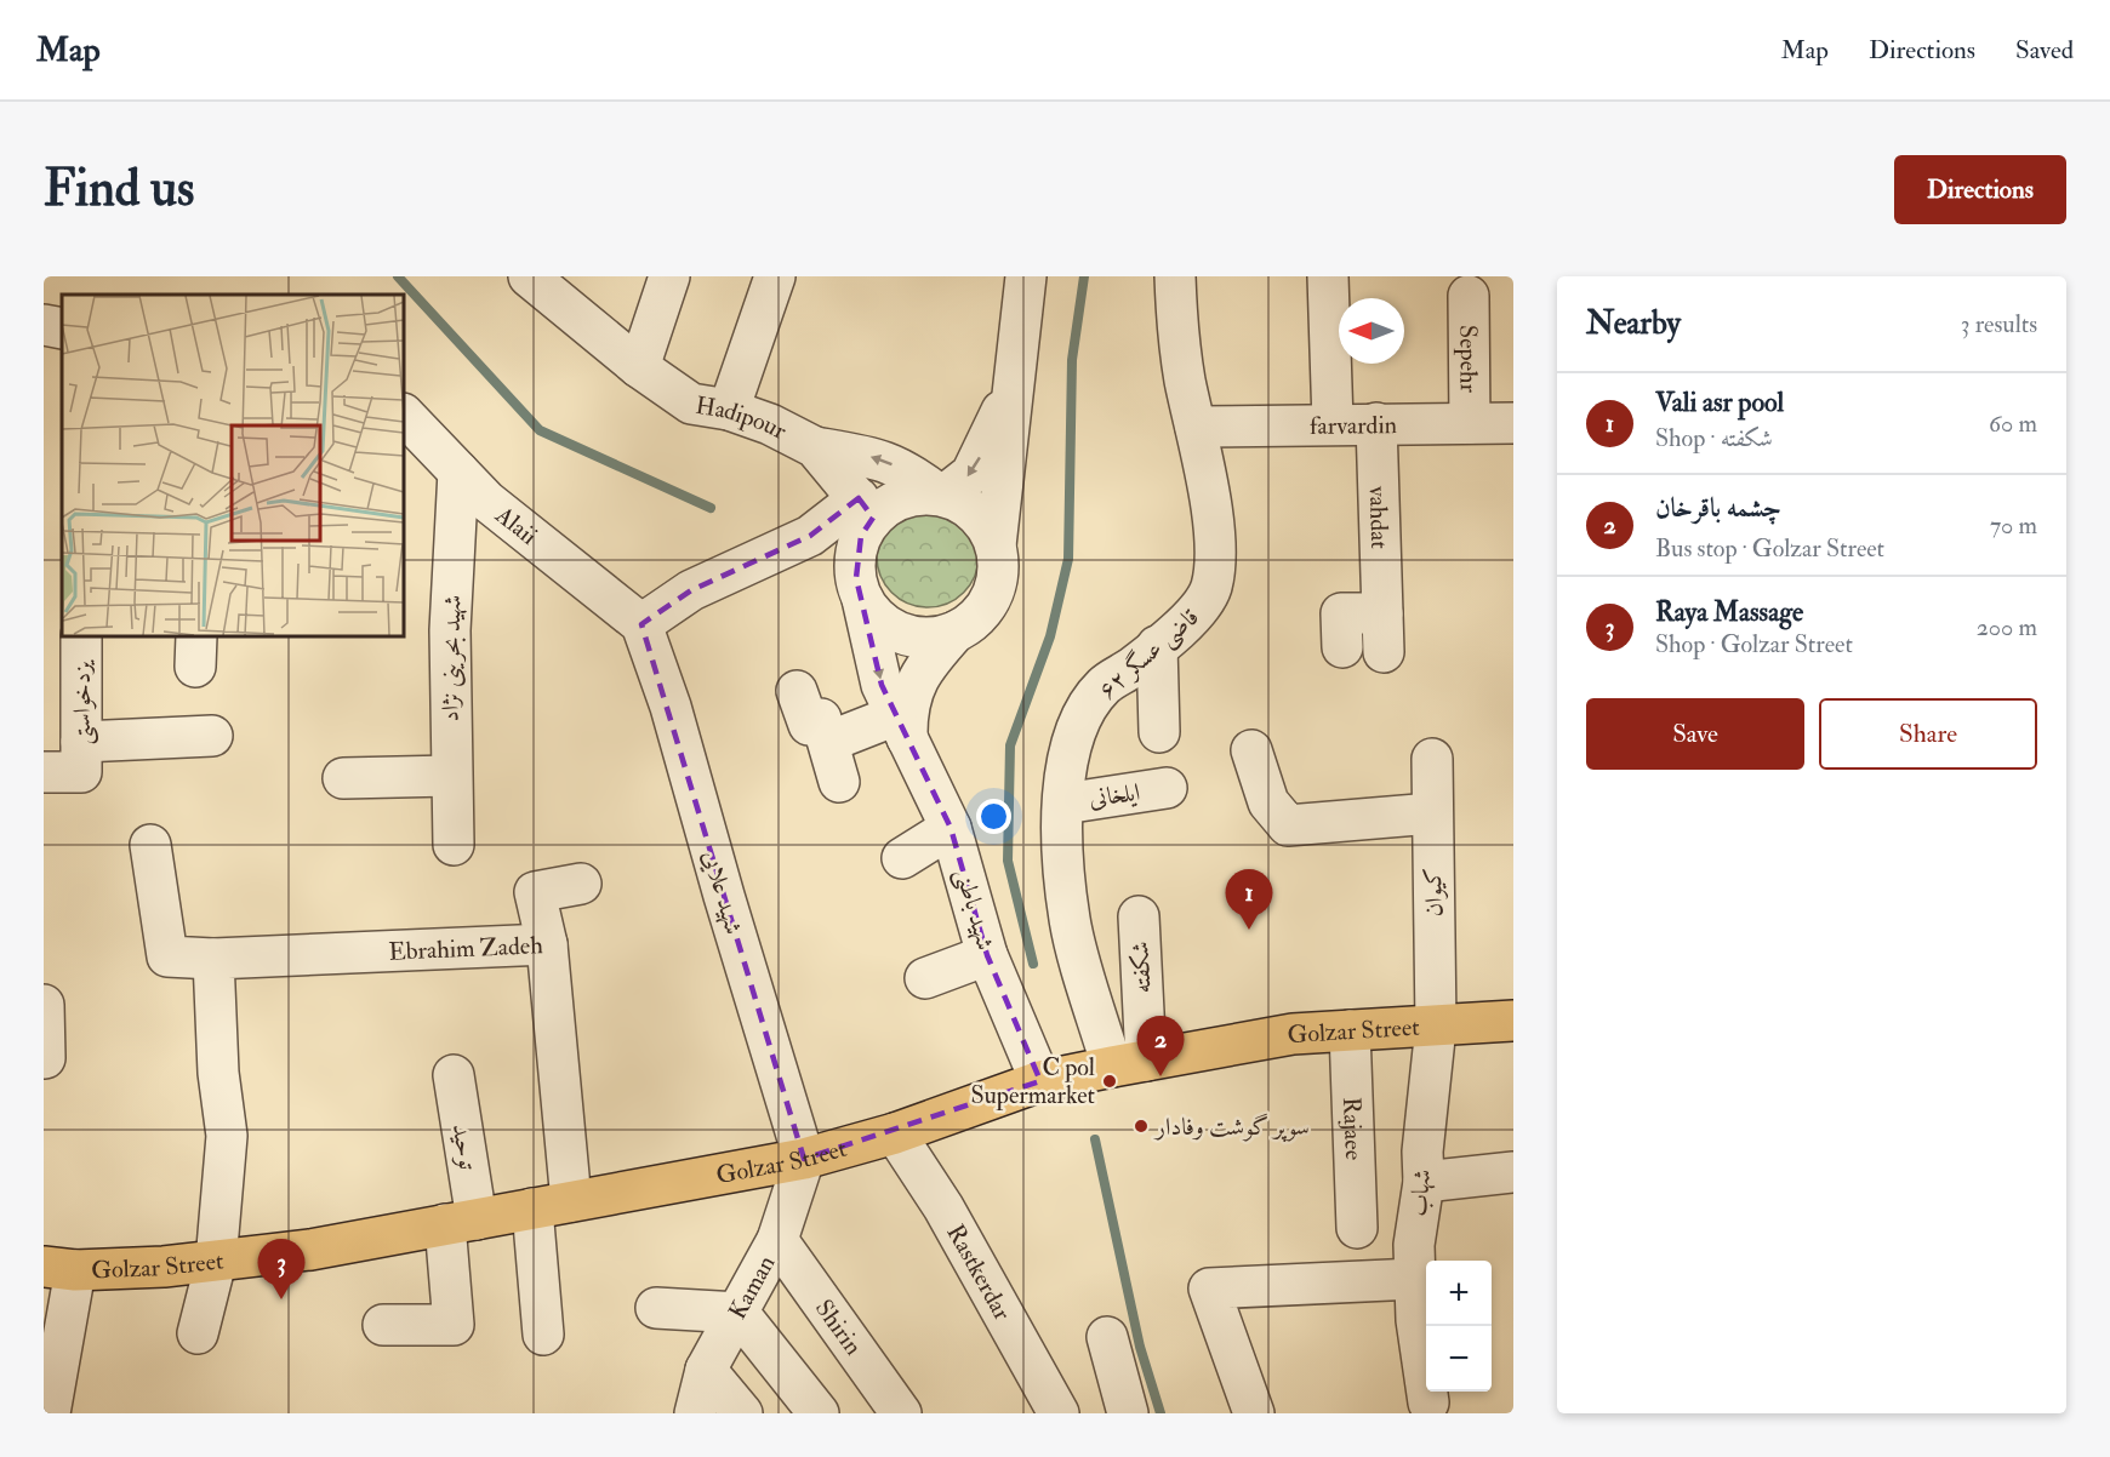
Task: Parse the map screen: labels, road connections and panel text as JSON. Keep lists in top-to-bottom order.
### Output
{
  "streets": {
    "main road": ["Golzar Street"],
    "street": [
      "Sepehr",
      "Hadipour",
      "farvardin",
      "vahdat",
      "Alaii",
      "قاضی عسگر ۶۲",
      "شهید بحرینی نژاد",
      "یزدخواستی",
      "ایلخانی",
      "شهید علایی",
      "کیوان",
      "شهید باطنی",
      "Ebrahim Zadeh",
      "شکفته",
      "Rajaee",
      "توحید",
      "شهاب",
      "Rastkerdar",
      "Kaman",
      "Shirin"
    ]
  },
  "crossings": [
    ["Sepehr", "farvardin"],
    ["Hadipour", "شهید باطنی"],
    ["farvardin", "vahdat"],
    ["farvardin", "قاضی عسگر ۶۲"],
    ["Alaii", "شهید بحرینی نژاد"],
    ["Alaii", "شهید علایی"],
    ["قاضی عسگر ۶۲", "ایلخانی"],
    ["قاضی عسگر ۶۲", "شکفته"],
    ["قاضی عسگر ۶۲", "Golzar Street"],
    ["شهید علایی", "Golzar Street"],
    ["شهید علایی", "Kaman"],
    ["کیوان", "Golzar Street"],
    ["کیوان", "شهاب"],
    ["شهید باطنی", "Golzar Street"],
    ["Ebrahim Zadeh", "Golzar Street"],
    ["شکفته", "Golzar Street"],
    ["Golzar Street", "Rajaee"],
    ["Golzar Street", "توحید"],
    ["Golzar Street", "شهاب"],
    ["Golzar Street", "Rastkerdar"],
    ["Golzar Street", "Kaman"],
    ["Kaman", "Shirin"]
  ],
  "places": ["C pol Supermarket", "سوپر گوشت وفادار"],
  "north": "left",
  "page": {
    "header": "Map",
    "nav": ["Map", "Directions", "Saved"],
    "buttons": [
      "Directions",
      ["Save", "Share"]
    ],
    "title": "Find us",
    "heading": ["Nearby", "3 results"],
    "list": [
      {
        "mark": "1",
        "name": "Vali asr pool",
        "note": "Shop · شکفته",
        "value": "60 m"
      },
      {
        "mark": "2",
        "name": "چشمه باقرخان",
        "note": "Bus stop · Golzar Street",
        "value": "70 m"
      },
      {
        "mark": "3",
        "name": "Raya Massage",
        "note": "Shop · Golzar Street",
        "value": "200 m"
      }
    ],
    "pins": ["1", "2", "3"],
    "map_buttons": ["+", "−"]
  }
}
